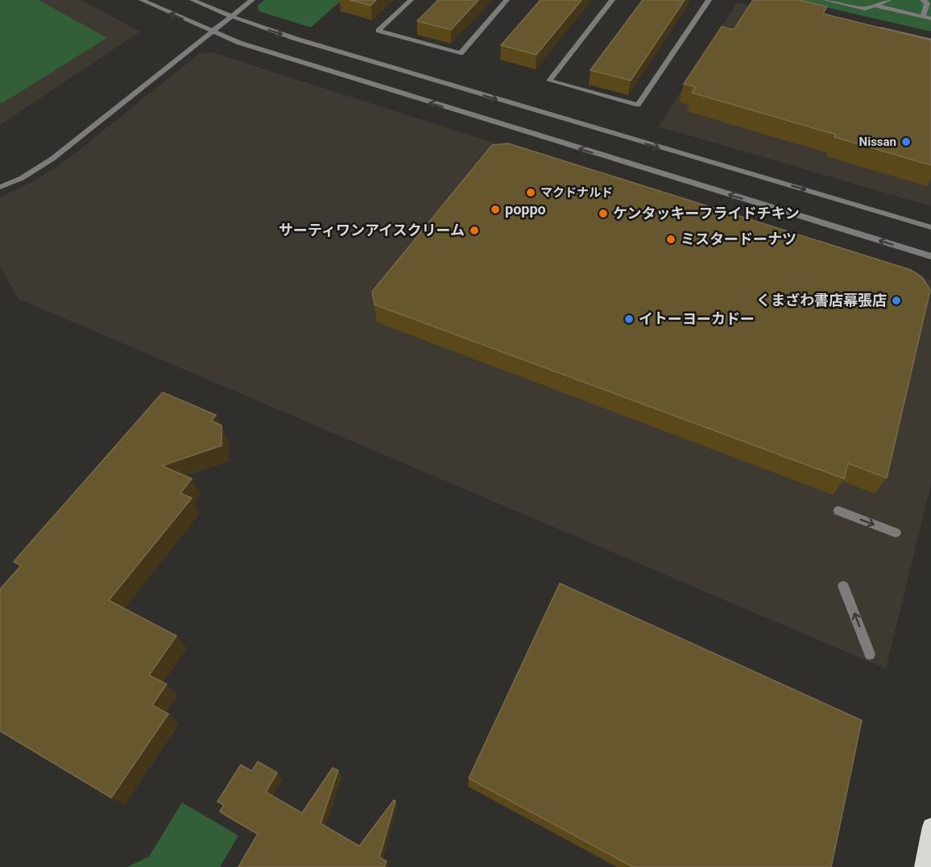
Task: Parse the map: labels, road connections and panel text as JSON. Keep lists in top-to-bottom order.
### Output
{
  "places": [
    "Nissan",
    "マクドナルド",
    "poppo",
    "ケンタッキーフライドチキン",
    "サーティワンアイスクリーム",
    "ミスタードーナツ",
    "くまざわ書店幕張店",
    "イトーヨーカドー"
  ]
}
